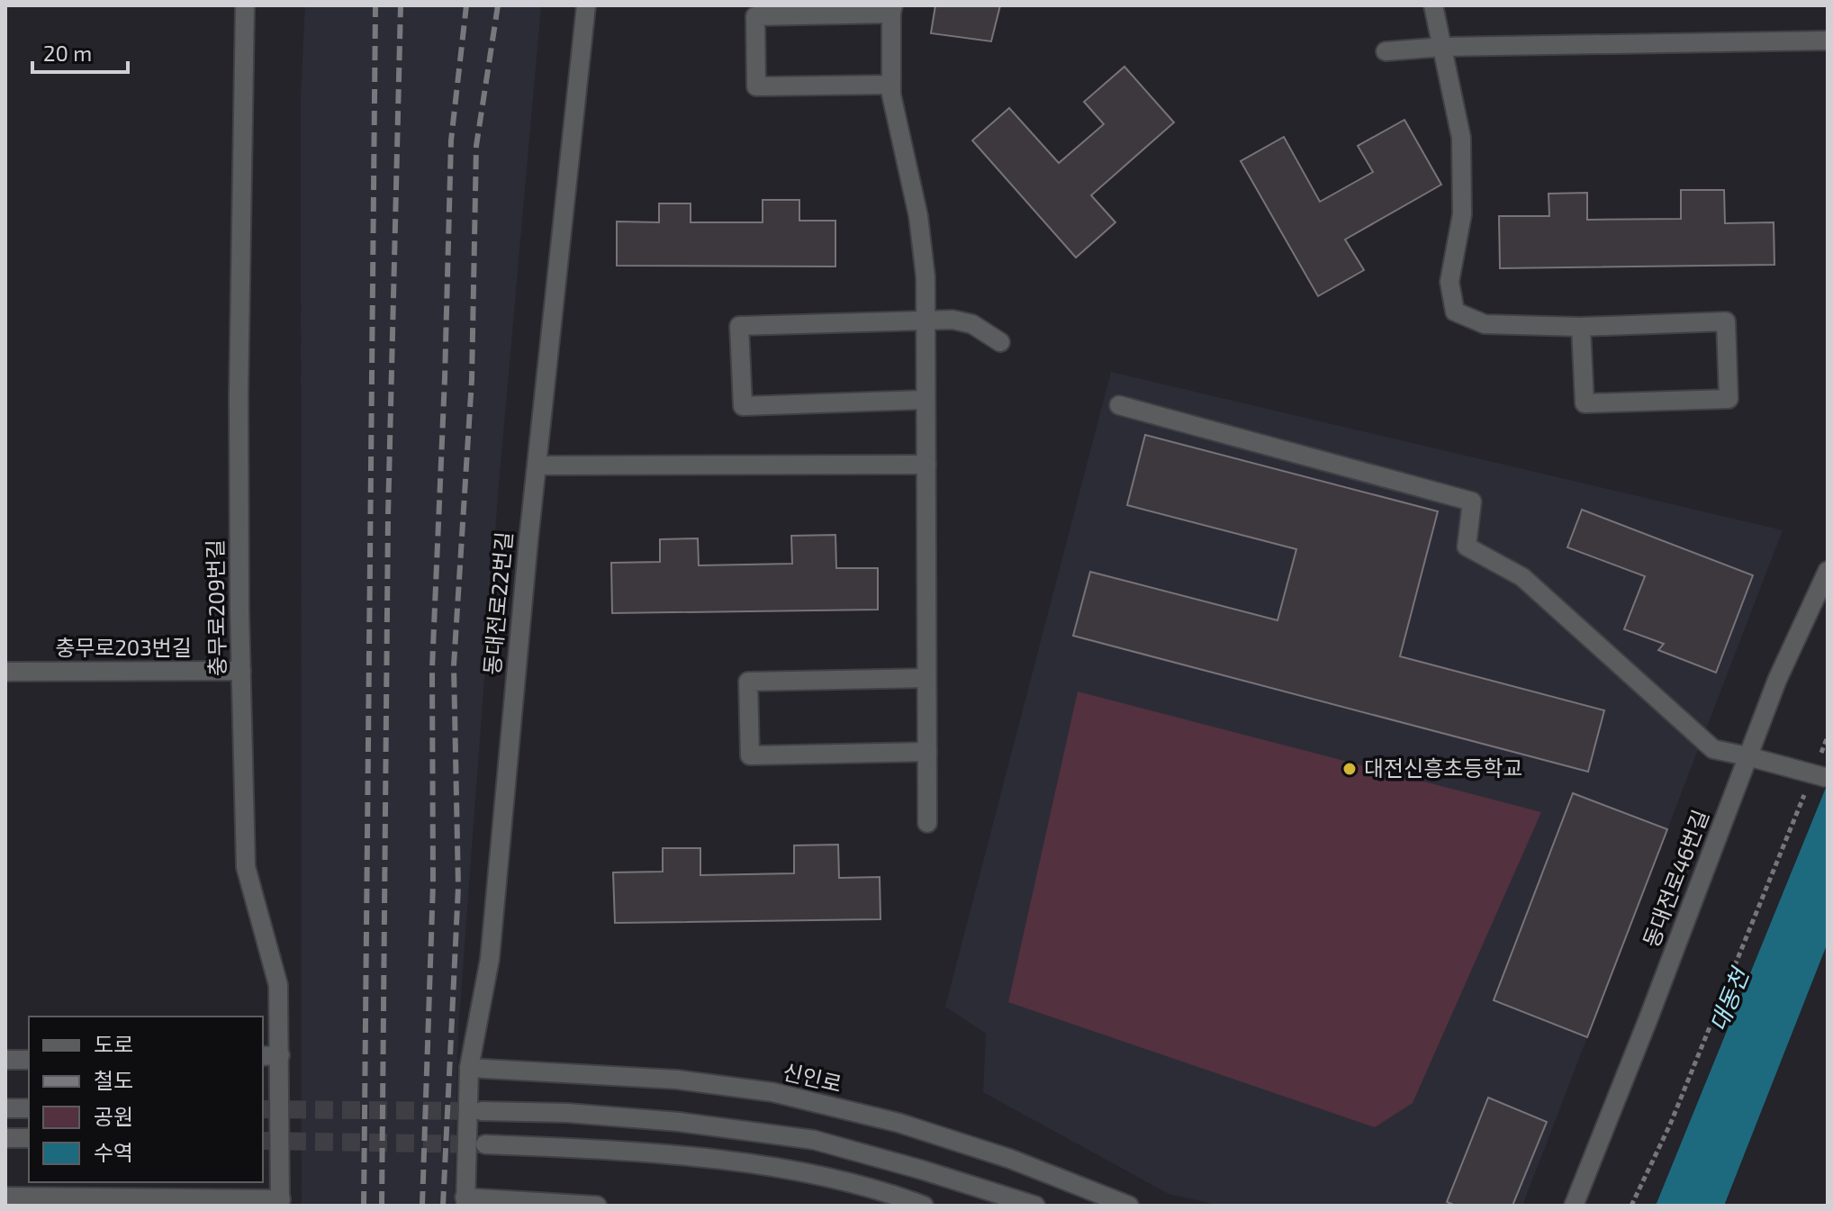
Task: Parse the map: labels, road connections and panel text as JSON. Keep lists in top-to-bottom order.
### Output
{
  "streets": {
    "street": [
      "동대전로22번길",
      "충무로209번길",
      "충무로203번길",
      "동대전로46번길",
      "신인로"
    ]
  },
  "crossings": [
    ["동대전로22번길", "신인로"],
    ["충무로209번길", "충무로203번길"]
  ],
  "water": ["대동천"],
  "places": ["대전신흥초등학교"],
  "legend": [
    "도로",
    "철도",
    "공원",
    "수역"
  ],
  "scale_bar": "20 m"
}
